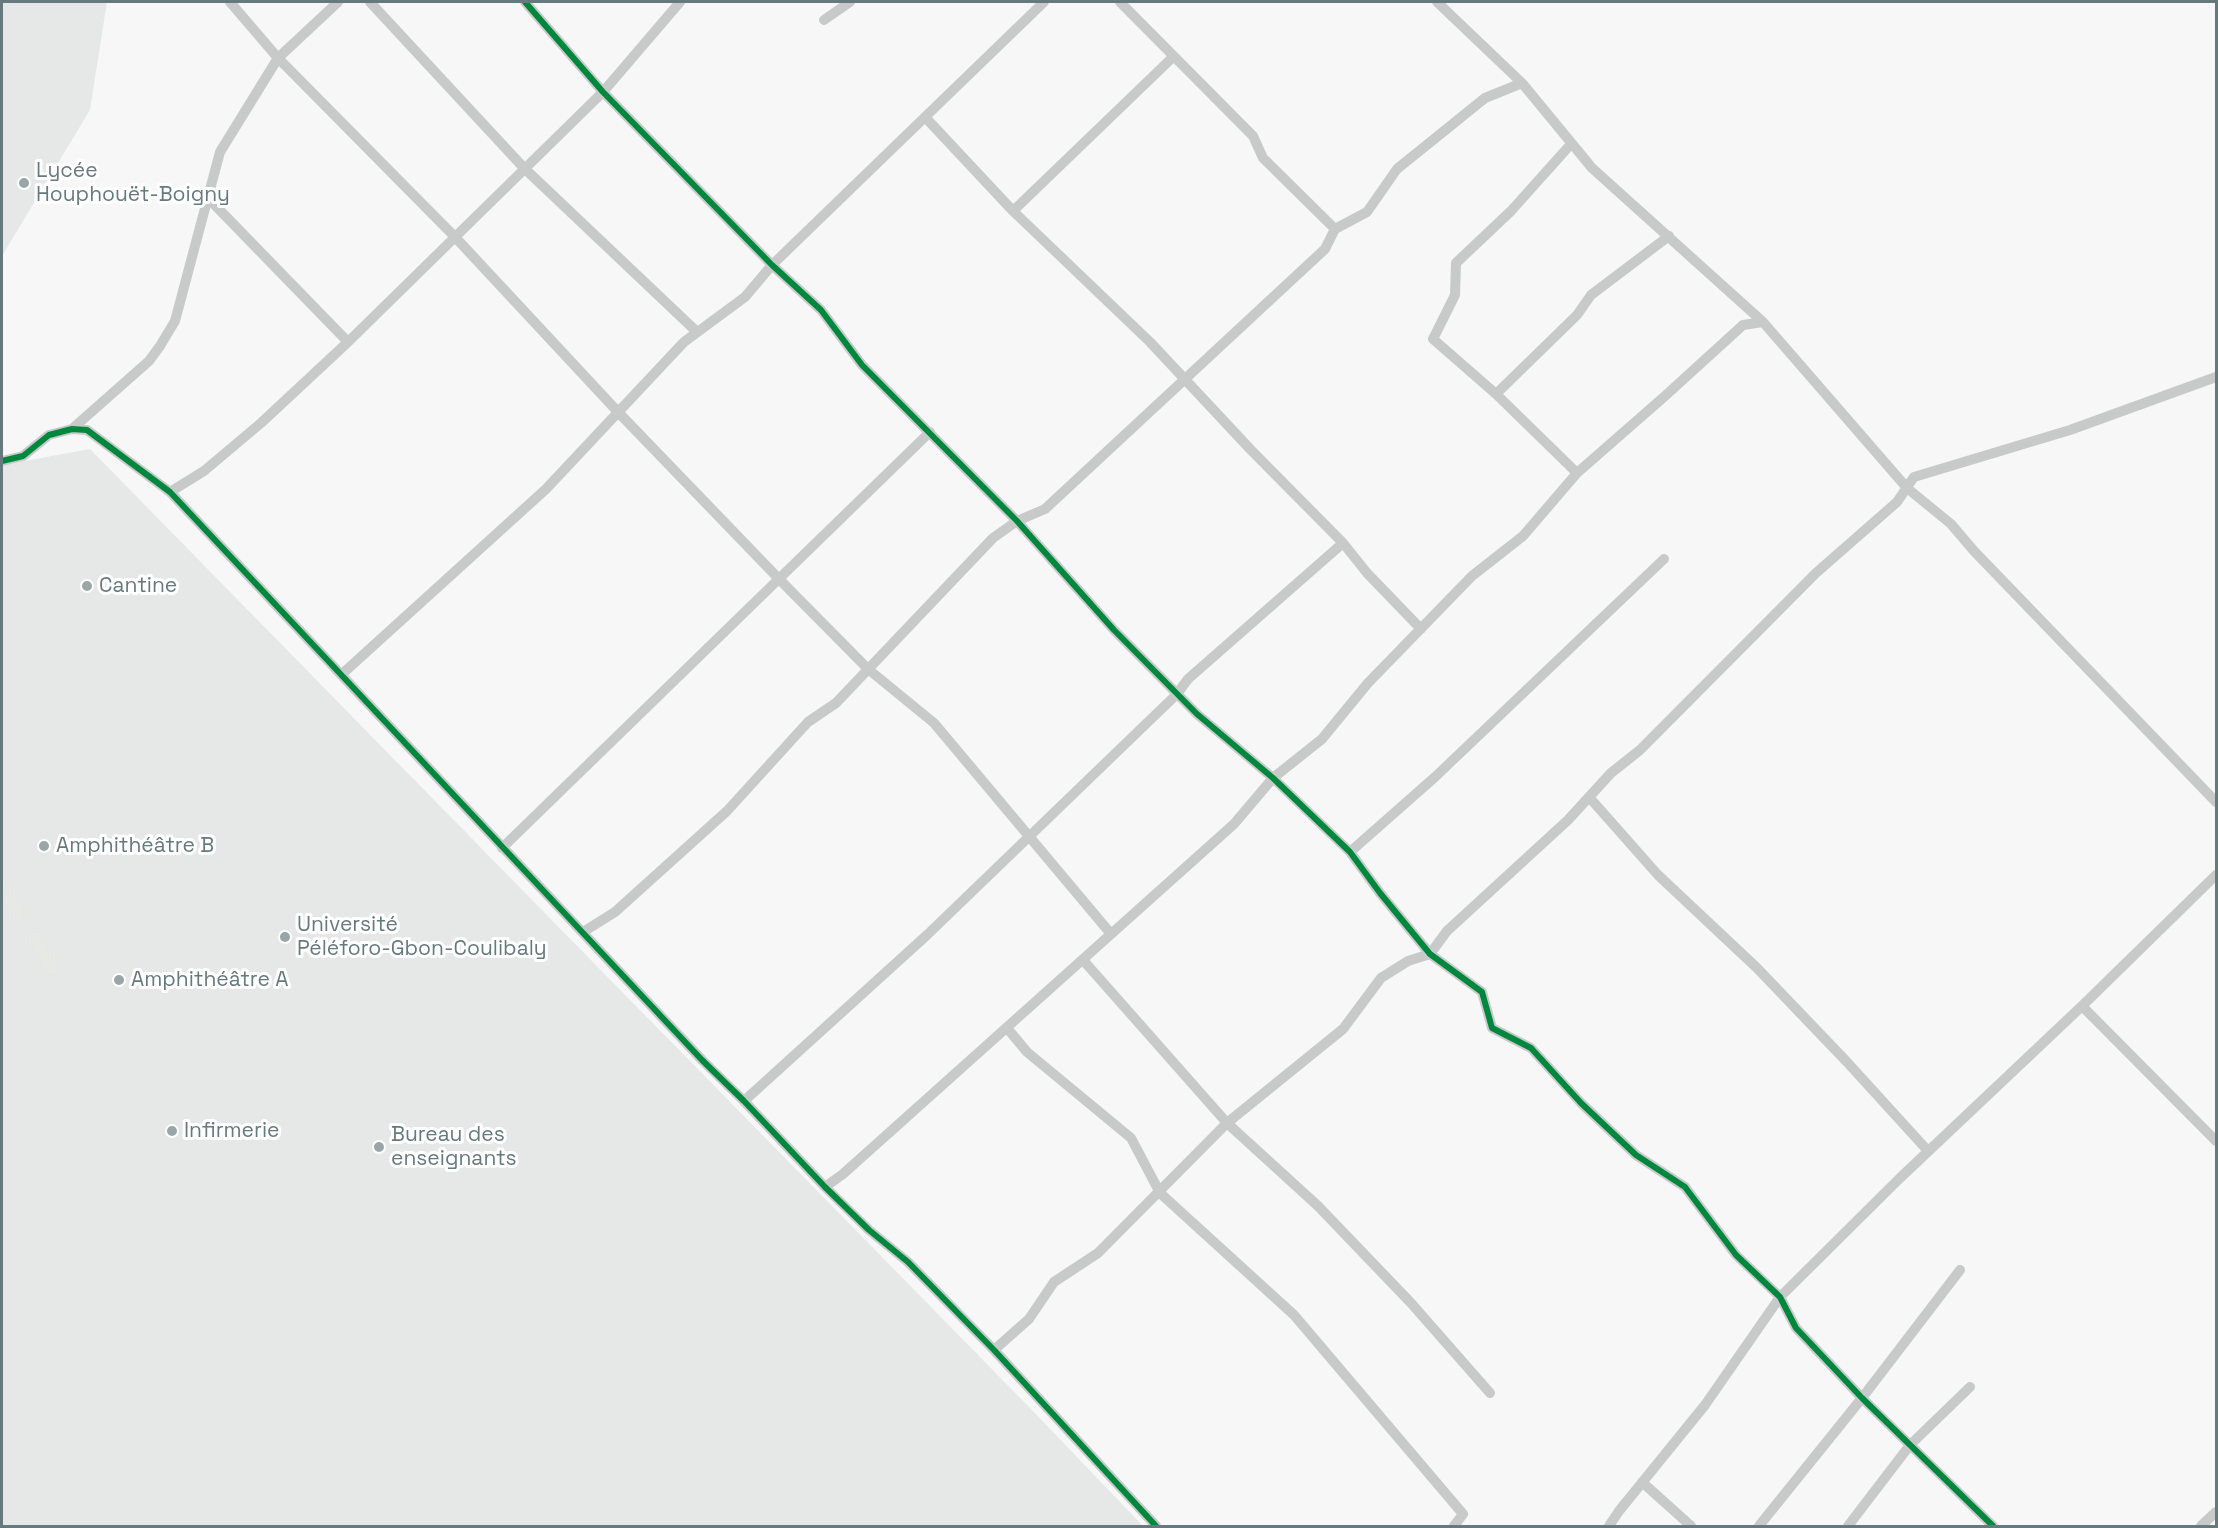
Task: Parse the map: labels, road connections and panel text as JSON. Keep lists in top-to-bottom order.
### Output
{
  "places": [
    "Lycée Houphouët-Boigny",
    "Cantine",
    "Amphithéâtre B",
    "Université Péléforo-Gbon-Coulibaly",
    "Amphithéâtre A",
    "Infirmerie",
    "Bureau des enseignants"
  ]
}
